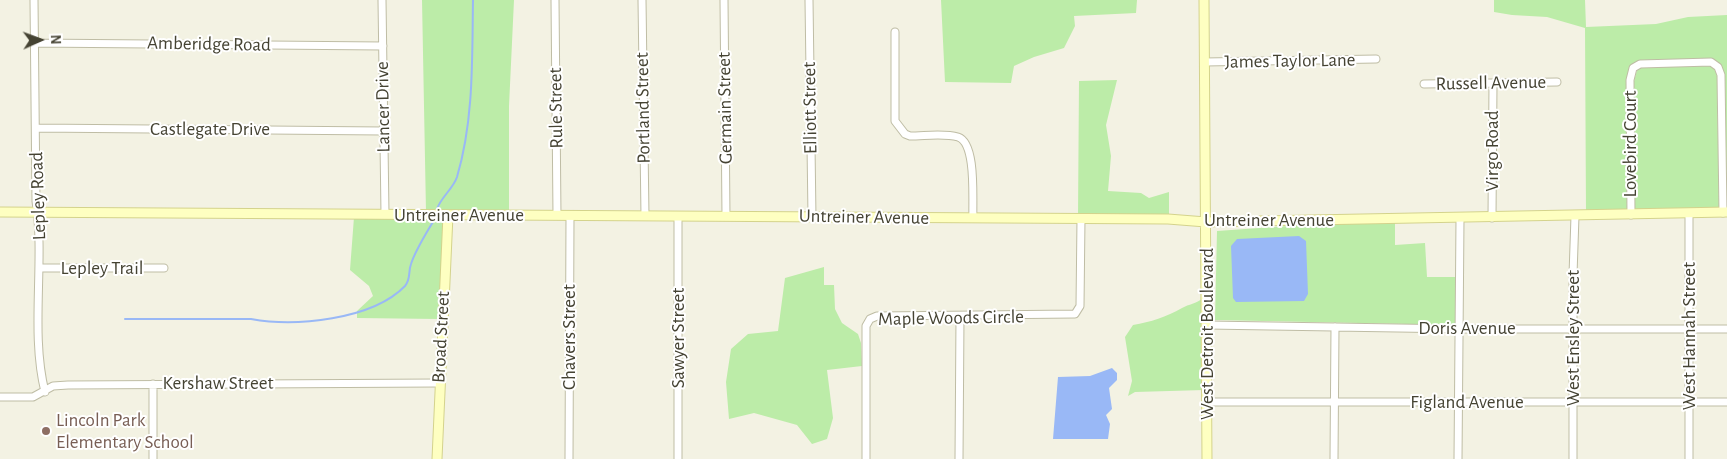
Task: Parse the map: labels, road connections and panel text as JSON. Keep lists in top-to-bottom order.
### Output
{
  "streets": {
    "street": [
      "Amberidge Road",
      "James Taylor Lane",
      "Russell Avenue",
      "Lancer Drive",
      "Rule Street",
      "Portland Street",
      "Germain Street",
      "Elliott Street",
      "Castlegate Drive",
      "Lovebird Court",
      "Virgo Road",
      "Lepley Road",
      "Untreiner Avenue",
      "Lepley Trail",
      "Maple Woods Circle",
      "Doris Avenue",
      "West Detroit Boulevard",
      "West Hannah Street",
      "Broad Street",
      "Chavers Street",
      "Sawyer Street",
      "West Ensley Street",
      "Kershaw Street",
      "Figland Avenue"
    ]
  },
  "crossings": [
    ["Amberidge Road", "Lancer Drive"],
    ["Amberidge Road", "Lepley Road"],
    ["James Taylor Lane", "West Detroit Boulevard"],
    ["Russell Avenue", "Virgo Road"],
    ["Lancer Drive", "Castlegate Drive"],
    ["Lancer Drive", "Untreiner Avenue"],
    ["Rule Street", "Untreiner Avenue"],
    ["Portland Street", "Untreiner Avenue"],
    ["Germain Street", "Untreiner Avenue"],
    ["Elliott Street", "Untreiner Avenue"],
    ["Castlegate Drive", "Lepley Road"],
    ["Lovebird Court", "Untreiner Avenue"],
    ["Virgo Road", "Untreiner Avenue"],
    ["Lepley Road", "Untreiner Avenue"],
    ["Lepley Road", "Lepley Trail"],
    ["Lepley Road", "Kershaw Street"],
    ["Untreiner Avenue", "Maple Woods Circle"],
    ["Untreiner Avenue", "West Detroit Boulevard"],
    ["Untreiner Avenue", "West Hannah Street"],
    ["Untreiner Avenue", "Broad Street"],
    ["Untreiner Avenue", "Chavers Street"],
    ["Untreiner Avenue", "Sawyer Street"],
    ["Untreiner Avenue", "West Ensley Street"],
    ["Doris Avenue", "West Detroit Boulevard"],
    ["Doris Avenue", "West Hannah Street"],
    ["Doris Avenue", "West Ensley Street"],
    ["West Detroit Boulevard", "Figland Avenue"],
    ["West Hannah Street", "Figland Avenue"],
    ["Broad Street", "Kershaw Street"],
    ["West Ensley Street", "Figland Avenue"]
  ],
  "places": ["Lincoln Park Elementary School"],
  "north": "right"
}
